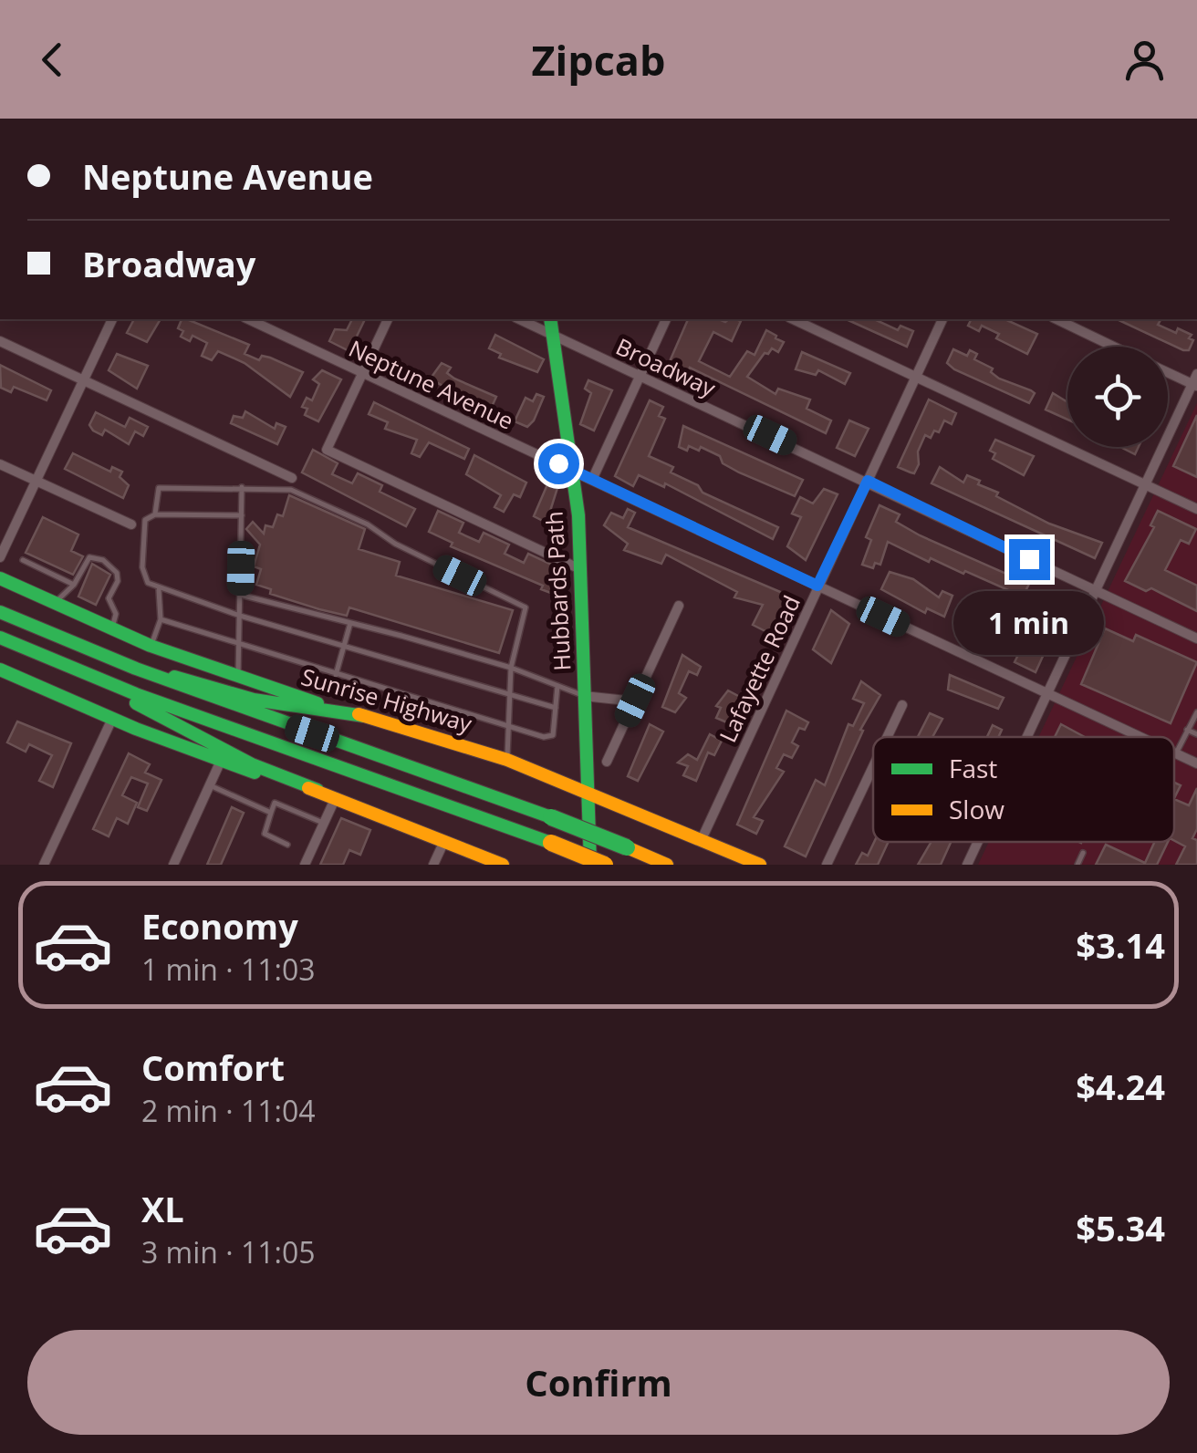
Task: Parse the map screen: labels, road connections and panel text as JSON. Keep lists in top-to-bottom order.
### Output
{
  "streets": {
    "main road": ["Hubbards Path", "Sunrise Highway"],
    "street": ["Broadway", "Neptune Avenue", "Lafayette Road"]
  },
  "crossings": [
    ["Broadway", "Hubbards Path"],
    ["Broadway", "Lafayette Road"],
    ["Neptune Avenue", "Hubbards Path"],
    ["Neptune Avenue", "Lafayette Road"],
    ["Hubbards Path", "Sunrise Highway"],
    ["Lafayette Road", "Sunrise Highway"]
  ],
  "legend": ["Fast", "Slow"],
  "page": {
    "header": "Zipcab",
    "banner": ["Neptune Avenue", "Broadway"],
    "bubble": "1 min",
    "list": [
      {
        "name": "Economy",
        "note": "1 min · 11:03",
        "value": "$3.14"
      },
      {
        "name": "Comfort",
        "note": "2 min · 11:04",
        "value": "$4.24"
      },
      {
        "name": "XL",
        "note": "3 min · 11:05",
        "value": "$5.34"
      }
    ],
    "buttons": "Confirm"
  }
}
